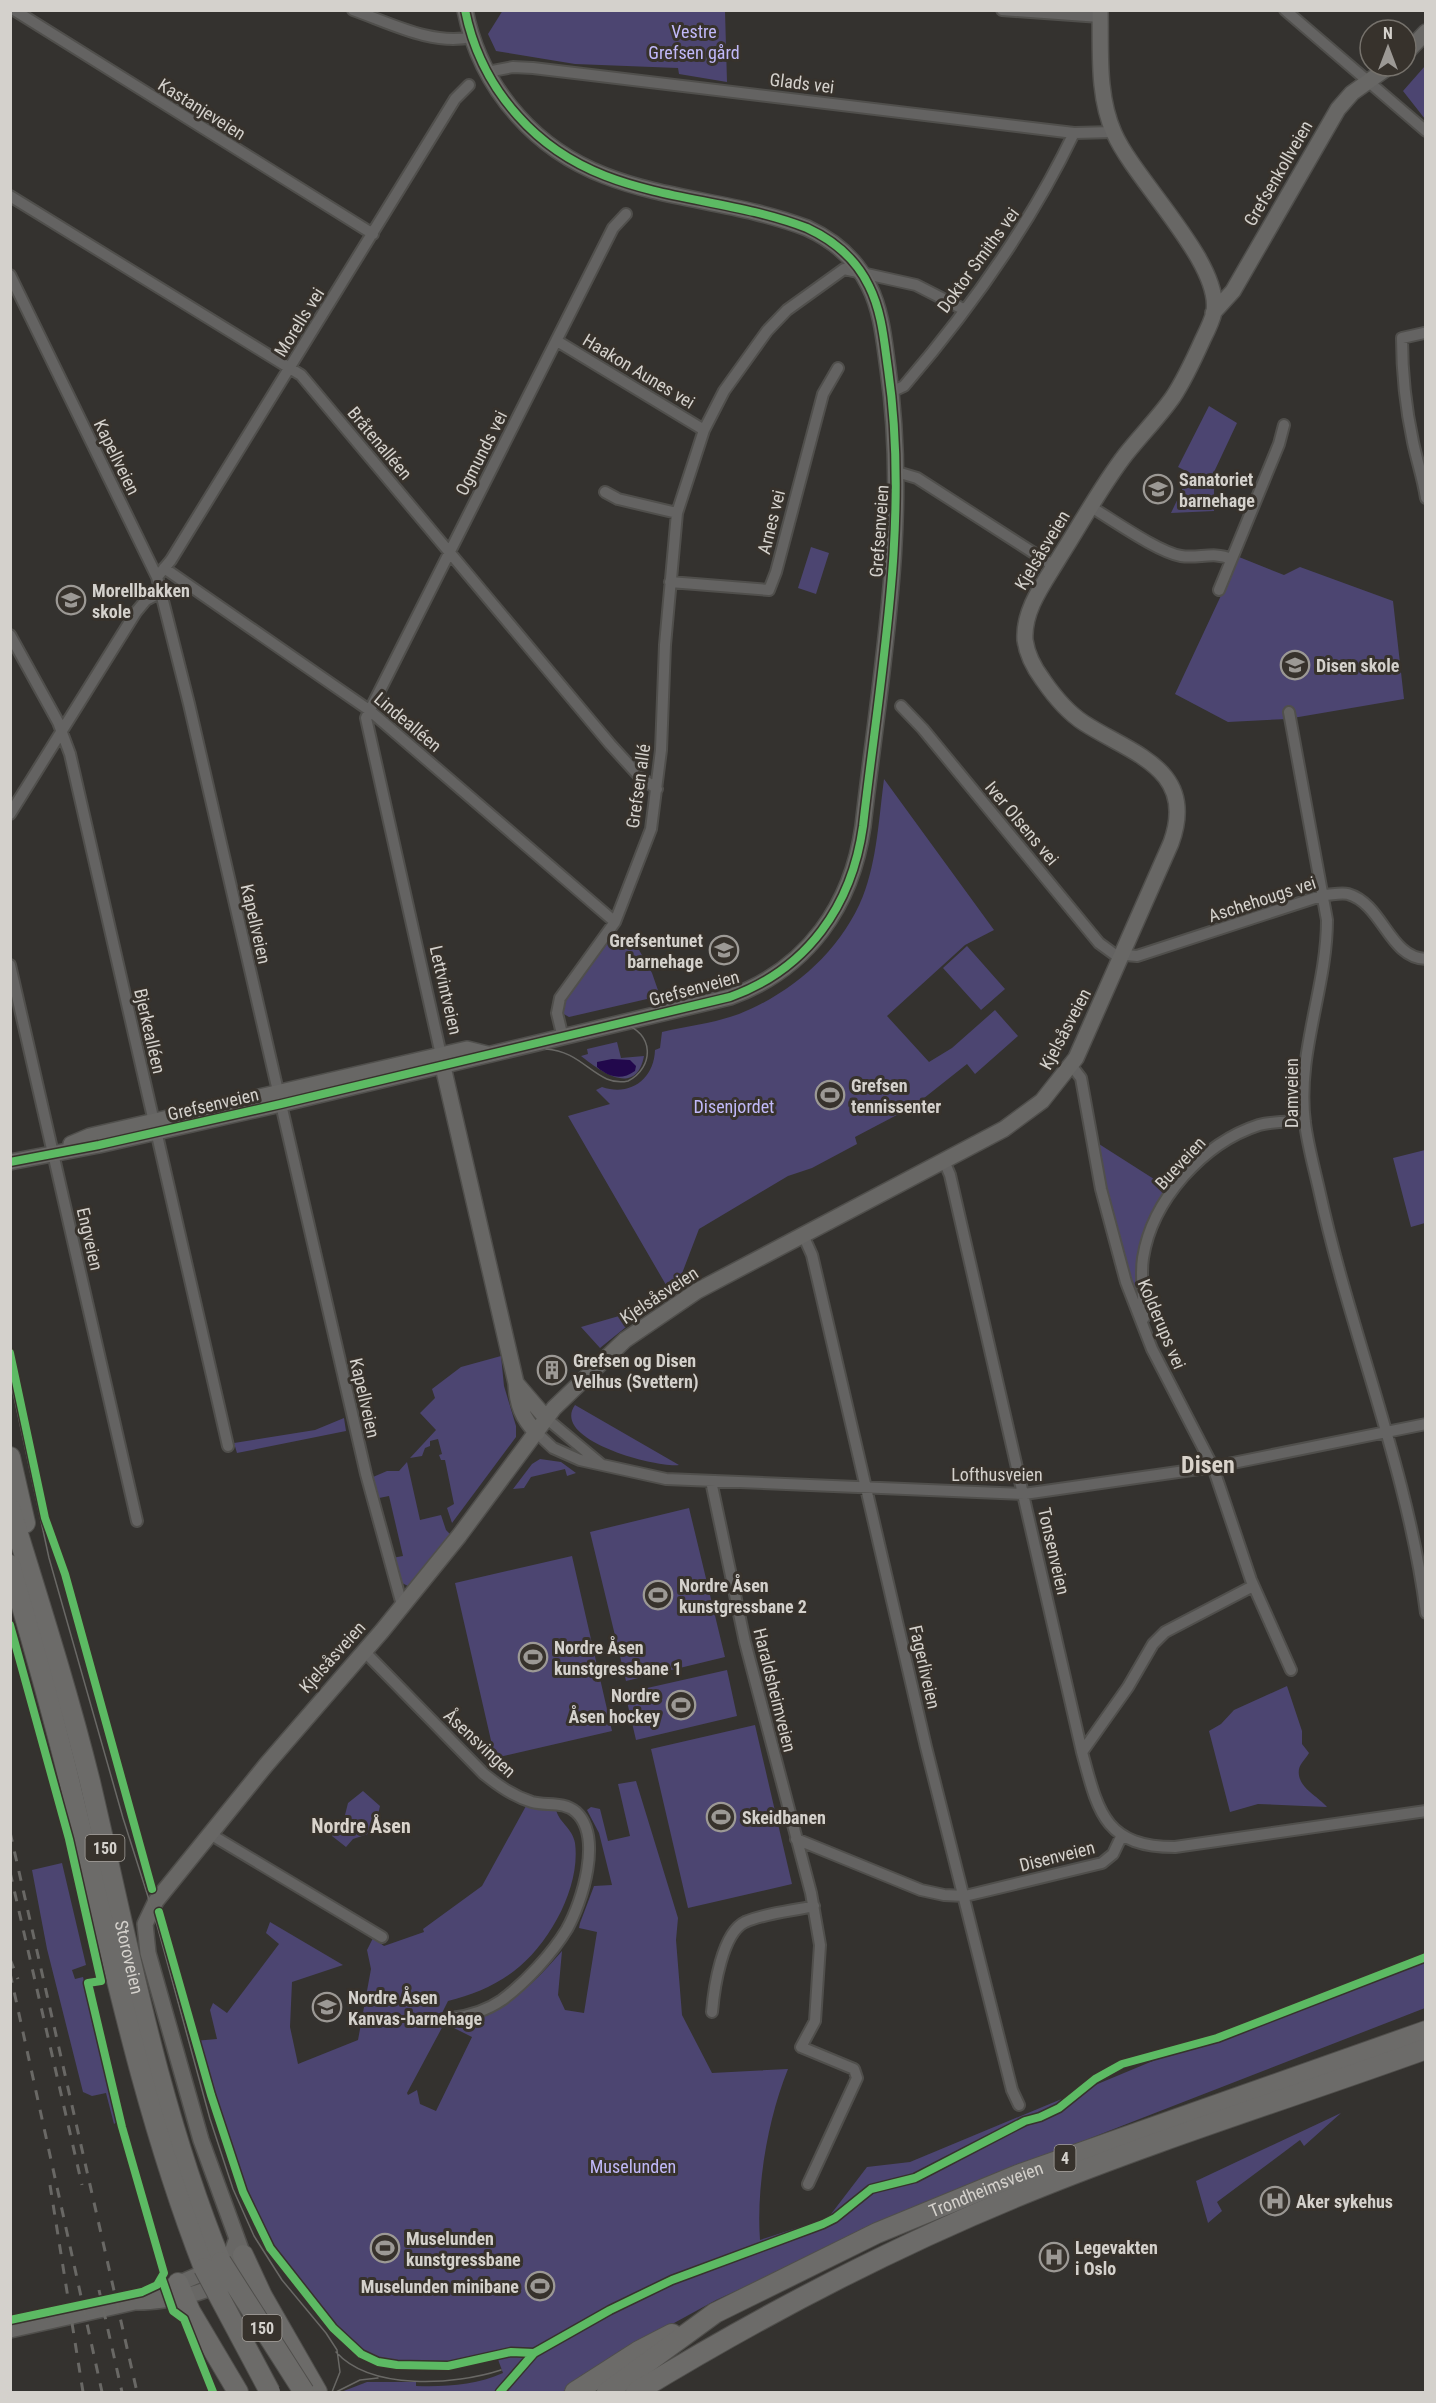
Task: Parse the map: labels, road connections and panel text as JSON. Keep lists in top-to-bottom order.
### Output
{
  "streets": {
    "highway": [
      "150",
      "Storoveien",
      "4",
      "Trondheimsveien"
    ],
    "street": [
      "Glads vei",
      "Kastanjeveien",
      "Grefsenkollveien",
      "Doktor Smiths vei",
      "Morells vei",
      "Haakon Aunes vei",
      "Bråtenalléen",
      "Ogmunds vei",
      "Kapellveien",
      "Arnes vei",
      "Grefsenveien",
      "Kjelsåsveien",
      "Lindealléen",
      "Grefsen allé",
      "Iver Olsens vei",
      "Aschehougs vei",
      "Lettvintveien",
      "Bjerkealléen",
      "Damveien",
      "Bueveien",
      "Engveien",
      "Kolderups vei",
      "Lofthusveien",
      "Tonsenveien",
      "Fagerliveien",
      "Haraldsheimveien",
      "Åsensvingen",
      "Disenveien"
    ]
  },
  "crossings": [
    ["Glads vei", "Doktor Smiths vei"],
    ["Glads vei", "Grefsenveien"],
    ["Glads vei", "Kjelsåsveien"],
    ["Kastanjeveien", "Morells vei"],
    ["Grefsenkollveien", "Kjelsåsveien"],
    ["Doktor Smiths vei", "Grefsenveien"],
    ["Doktor Smiths vei", "Grefsen allé"],
    ["Morells vei", "Bråtenalléen"],
    ["Morells vei", "Kapellveien"],
    ["Morells vei", "Lindealléen"],
    ["Haakon Aunes vei", "Ogmunds vei"],
    ["Haakon Aunes vei", "Grefsen allé"],
    ["Bråtenalléen", "Ogmunds vei"],
    ["Bråtenalléen", "Grefsen allé"],
    ["Ogmunds vei", "Lindealléen"],
    ["Ogmunds vei", "Lettvintveien"],
    ["Kapellveien", "Grefsenveien"],
    ["Kapellveien", "Kjelsåsveien"],
    ["Arnes vei", "Grefsen allé"],
    ["Grefsenveien", "Grefsen allé"],
    ["Grefsenveien", "Lettvintveien"],
    ["Grefsenveien", "Bjerkealléen"],
    ["Grefsenveien", "Engveien"],
    ["Kjelsåsveien", "Iver Olsens vei"],
    ["Kjelsåsveien", "Aschehougs vei"],
    ["Kjelsåsveien", "Lettvintveien"],
    ["Kjelsåsveien", "Kolderups vei"],
    ["Kjelsåsveien", "Lofthusveien"],
    ["Kjelsåsveien", "Tonsenveien"],
    ["Kjelsåsveien", "Fagerliveien"],
    ["Kjelsåsveien", "Åsensvingen"],
    ["Kjelsåsveien", "150"],
    ["Lindealléen", "Grefsen allé"],
    ["Lindealléen", "Lettvintveien"],
    ["Iver Olsens vei", "Aschehougs vei"],
    ["Aschehougs vei", "Damveien"],
    ["Lettvintveien", "Lofthusveien"],
    ["Damveien", "Bueveien"],
    ["Damveien", "Lofthusveien"],
    ["Bueveien", "Kolderups vei"],
    ["Kolderups vei", "Lofthusveien"],
    ["Lofthusveien", "Tonsenveien"],
    ["Lofthusveien", "Fagerliveien"],
    ["Lofthusveien", "Haraldsheimveien"],
    ["Tonsenveien", "Disenveien"],
    ["Fagerliveien", "Disenveien"],
    ["Haraldsheimveien", "Disenveien"],
    ["150", "Storoveien"],
    ["4", "Trondheimsveien"]
  ],
  "districts": ["Disen", "Nordre Åsen"],
  "parks": ["Vestre Grefsen gård", "Disenjordet", "Muselunden"],
  "places": {
    "school or university": [
      "Sanatoriet barnehage",
      "Morellbakken skole",
      "Disen skole",
      "Grefsentunet barnehage",
      "Nordre Åsen Kanvas-barnehage"
    ],
    "sports": [
      "Grefsen tennissenter",
      "Nordre Åsen kunstgressbane 2",
      "Nordre Åsen kunstgressbane 1",
      "Nordre Åsen hockey",
      "Skeidbanen",
      "Muselunden kunstgressbane",
      "Muselunden minibane"
    ],
    "building": ["Grefsen og Disen Velhus (Svettern)"],
    "hospital": ["Aker sykehus", "Legevakten i Oslo"]
  },
  "north": "top"
}
